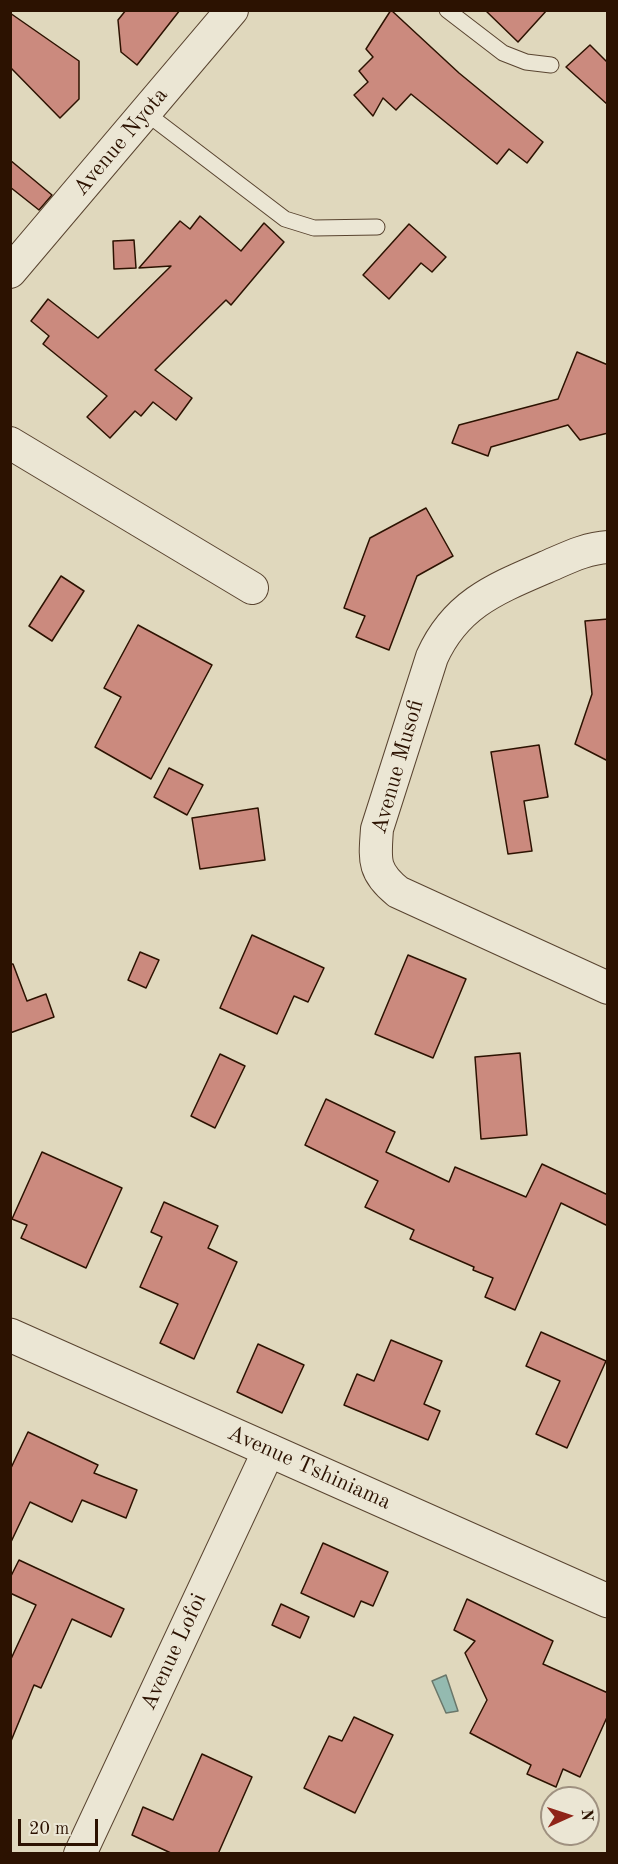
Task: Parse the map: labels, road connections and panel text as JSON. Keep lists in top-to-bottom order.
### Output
{
  "streets": {
    "street": [
      "Avenue Nyota",
      "Avenue Musofi",
      "Avenue Tshiniama",
      "Avenue Lofoi"
    ]
  },
  "crossings": [
    ["Avenue Tshiniama", "Avenue Lofoi"]
  ],
  "scale_bar": "20 m",
  "north": "right"
}
